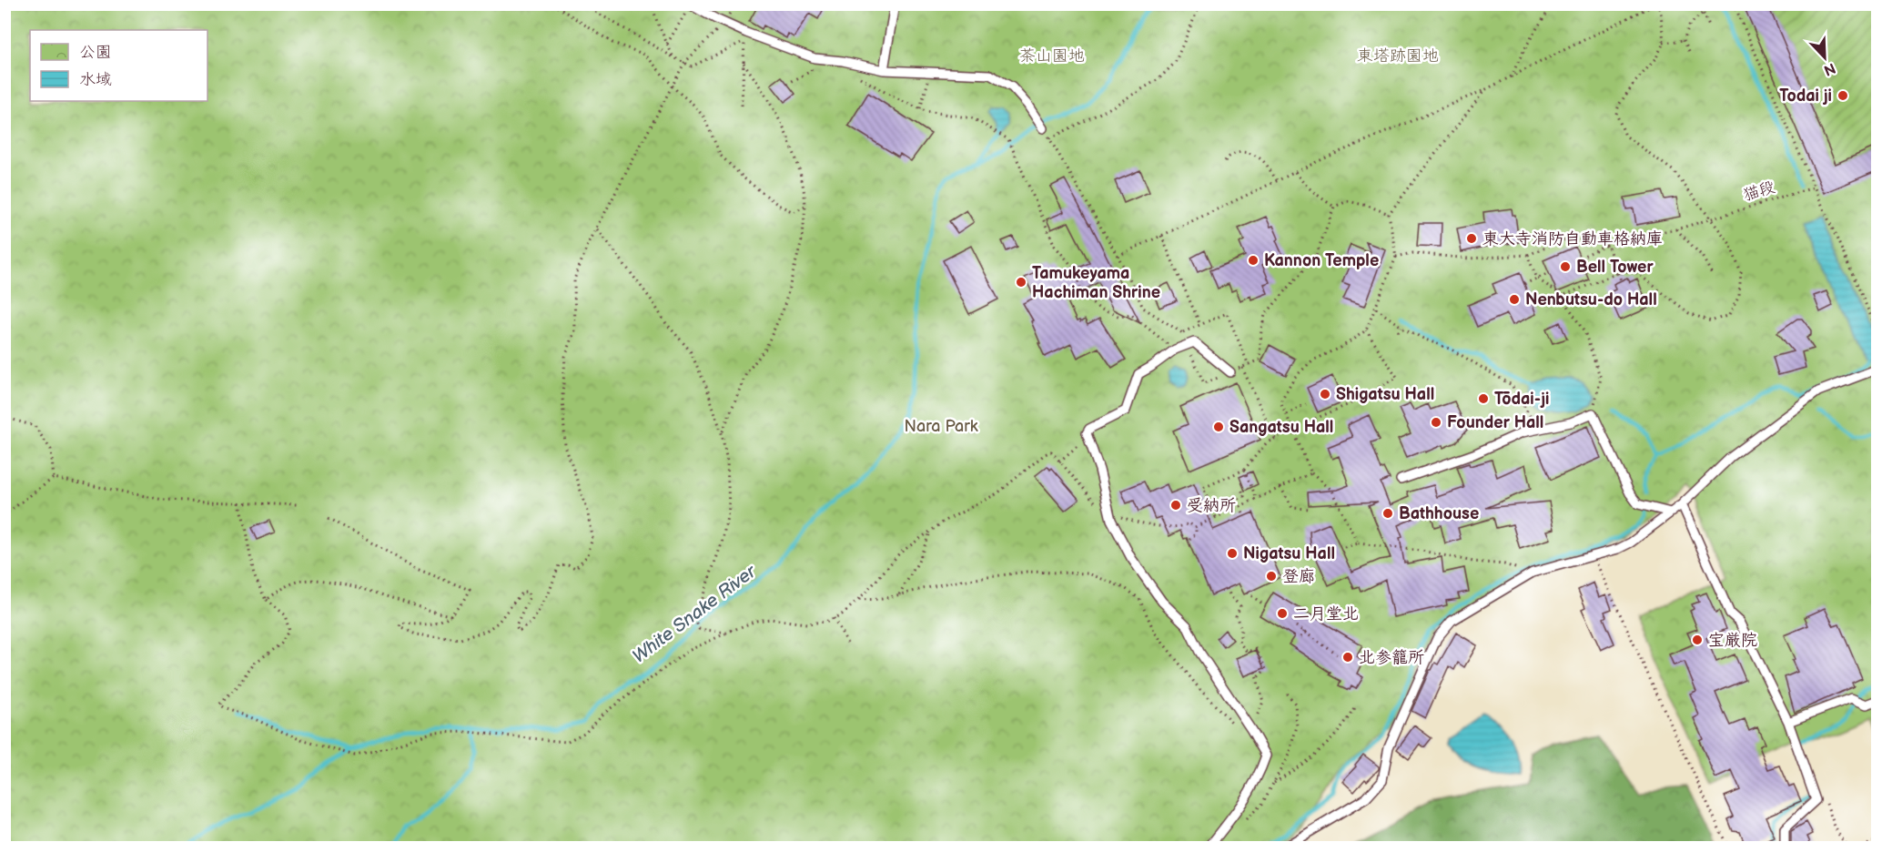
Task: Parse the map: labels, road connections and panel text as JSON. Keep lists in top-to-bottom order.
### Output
{
  "streets": {
    "path": ["猫段"]
  },
  "water": ["White Snake River"],
  "parks": ["茶山園地", "東塔跡園地", "Nara Park"],
  "places": [
    "Todai ji",
    "東大寺消防自動車格納庫",
    "Kannon Temple",
    "Bell Tower",
    "Tamukeyama Hachiman Shrine",
    "Nenbutsu-do Hall",
    "Shigatsu Hall",
    "Tōdai-ji",
    "Founder Hall",
    "Sangatsu Hall",
    "受納所",
    "Bathhouse",
    "Nigatsu Hall",
    "登廊",
    "二月堂北",
    "宝厳院",
    "北参籠所"
  ],
  "legend": ["公園", "水域"],
  "north": "bottom right"
}
